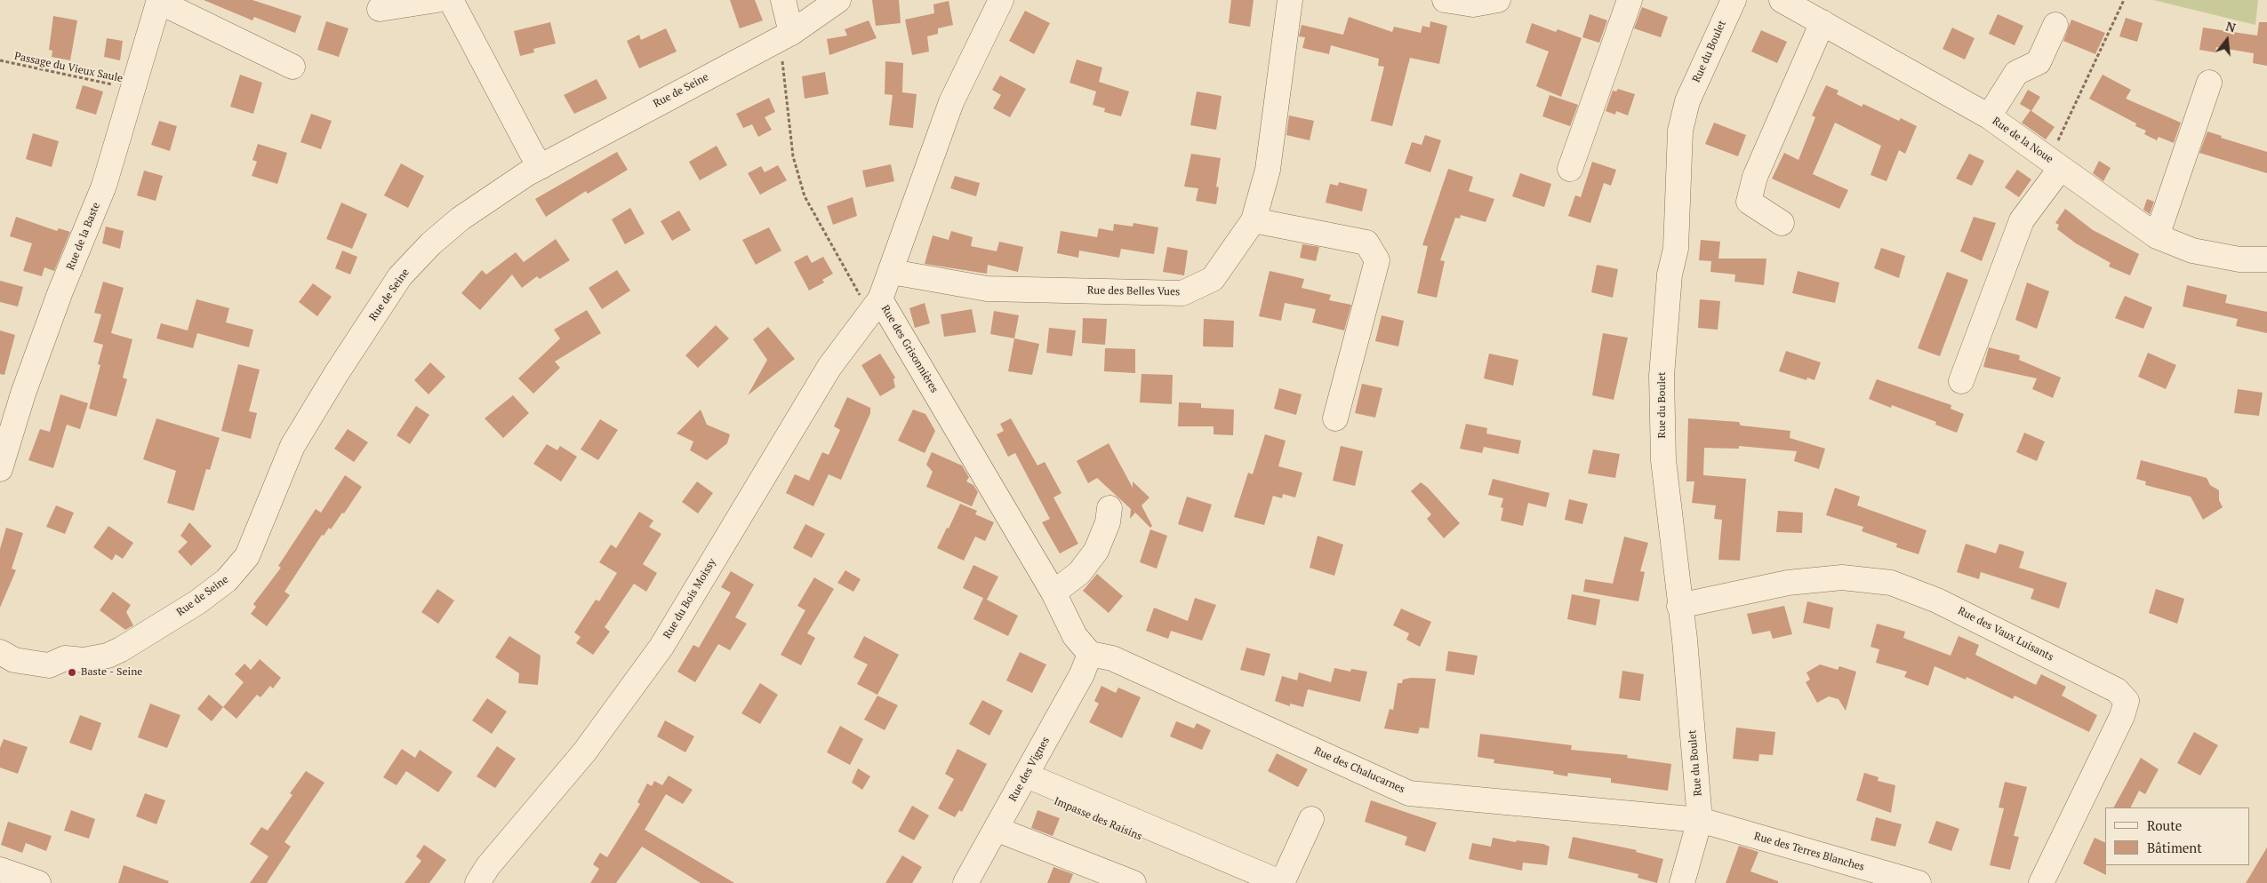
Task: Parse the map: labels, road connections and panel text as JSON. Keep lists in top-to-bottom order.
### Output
{
  "streets": {
    "street": [
      "Rue du Boulet",
      "Rue de Seine",
      "Rue de la Noue",
      "Rue de la Baste",
      "Rue des Belles Vues",
      "Rue des Grisonnières",
      "Rue du Bois Moissy",
      "Rue des Vaux Luisants",
      "Rue des Vignes",
      "Rue des Chalucarnes",
      "Impasse des Raisins",
      "Rue des Terres Blanches"
    ],
    "path": ["Passage du Vieux Saule"]
  },
  "crossings": [
    ["Rue du Boulet", "Rue des Vaux Luisants"],
    ["Rue du Boulet", "Rue des Chalucarnes"],
    ["Rue du Boulet", "Rue des Terres Blanches"],
    ["Passage du Vieux Saule", "Rue de la Baste"],
    ["Rue des Belles Vues", "Rue des Grisonnières"],
    ["Rue des Grisonnières", "Rue du Bois Moissy"],
    ["Rue des Grisonnières", "Rue des Vignes"],
    ["Rue des Grisonnières", "Rue des Chalucarnes"],
    ["Rue des Vignes", "Rue des Chalucarnes"],
    ["Rue des Vignes", "Impasse des Raisins"],
    ["Rue des Chalucarnes", "Rue des Terres Blanches"]
  ],
  "places": ["Baste - Seine"],
  "legend": ["Route", "Bâtiment"],
  "north": "top"
}
